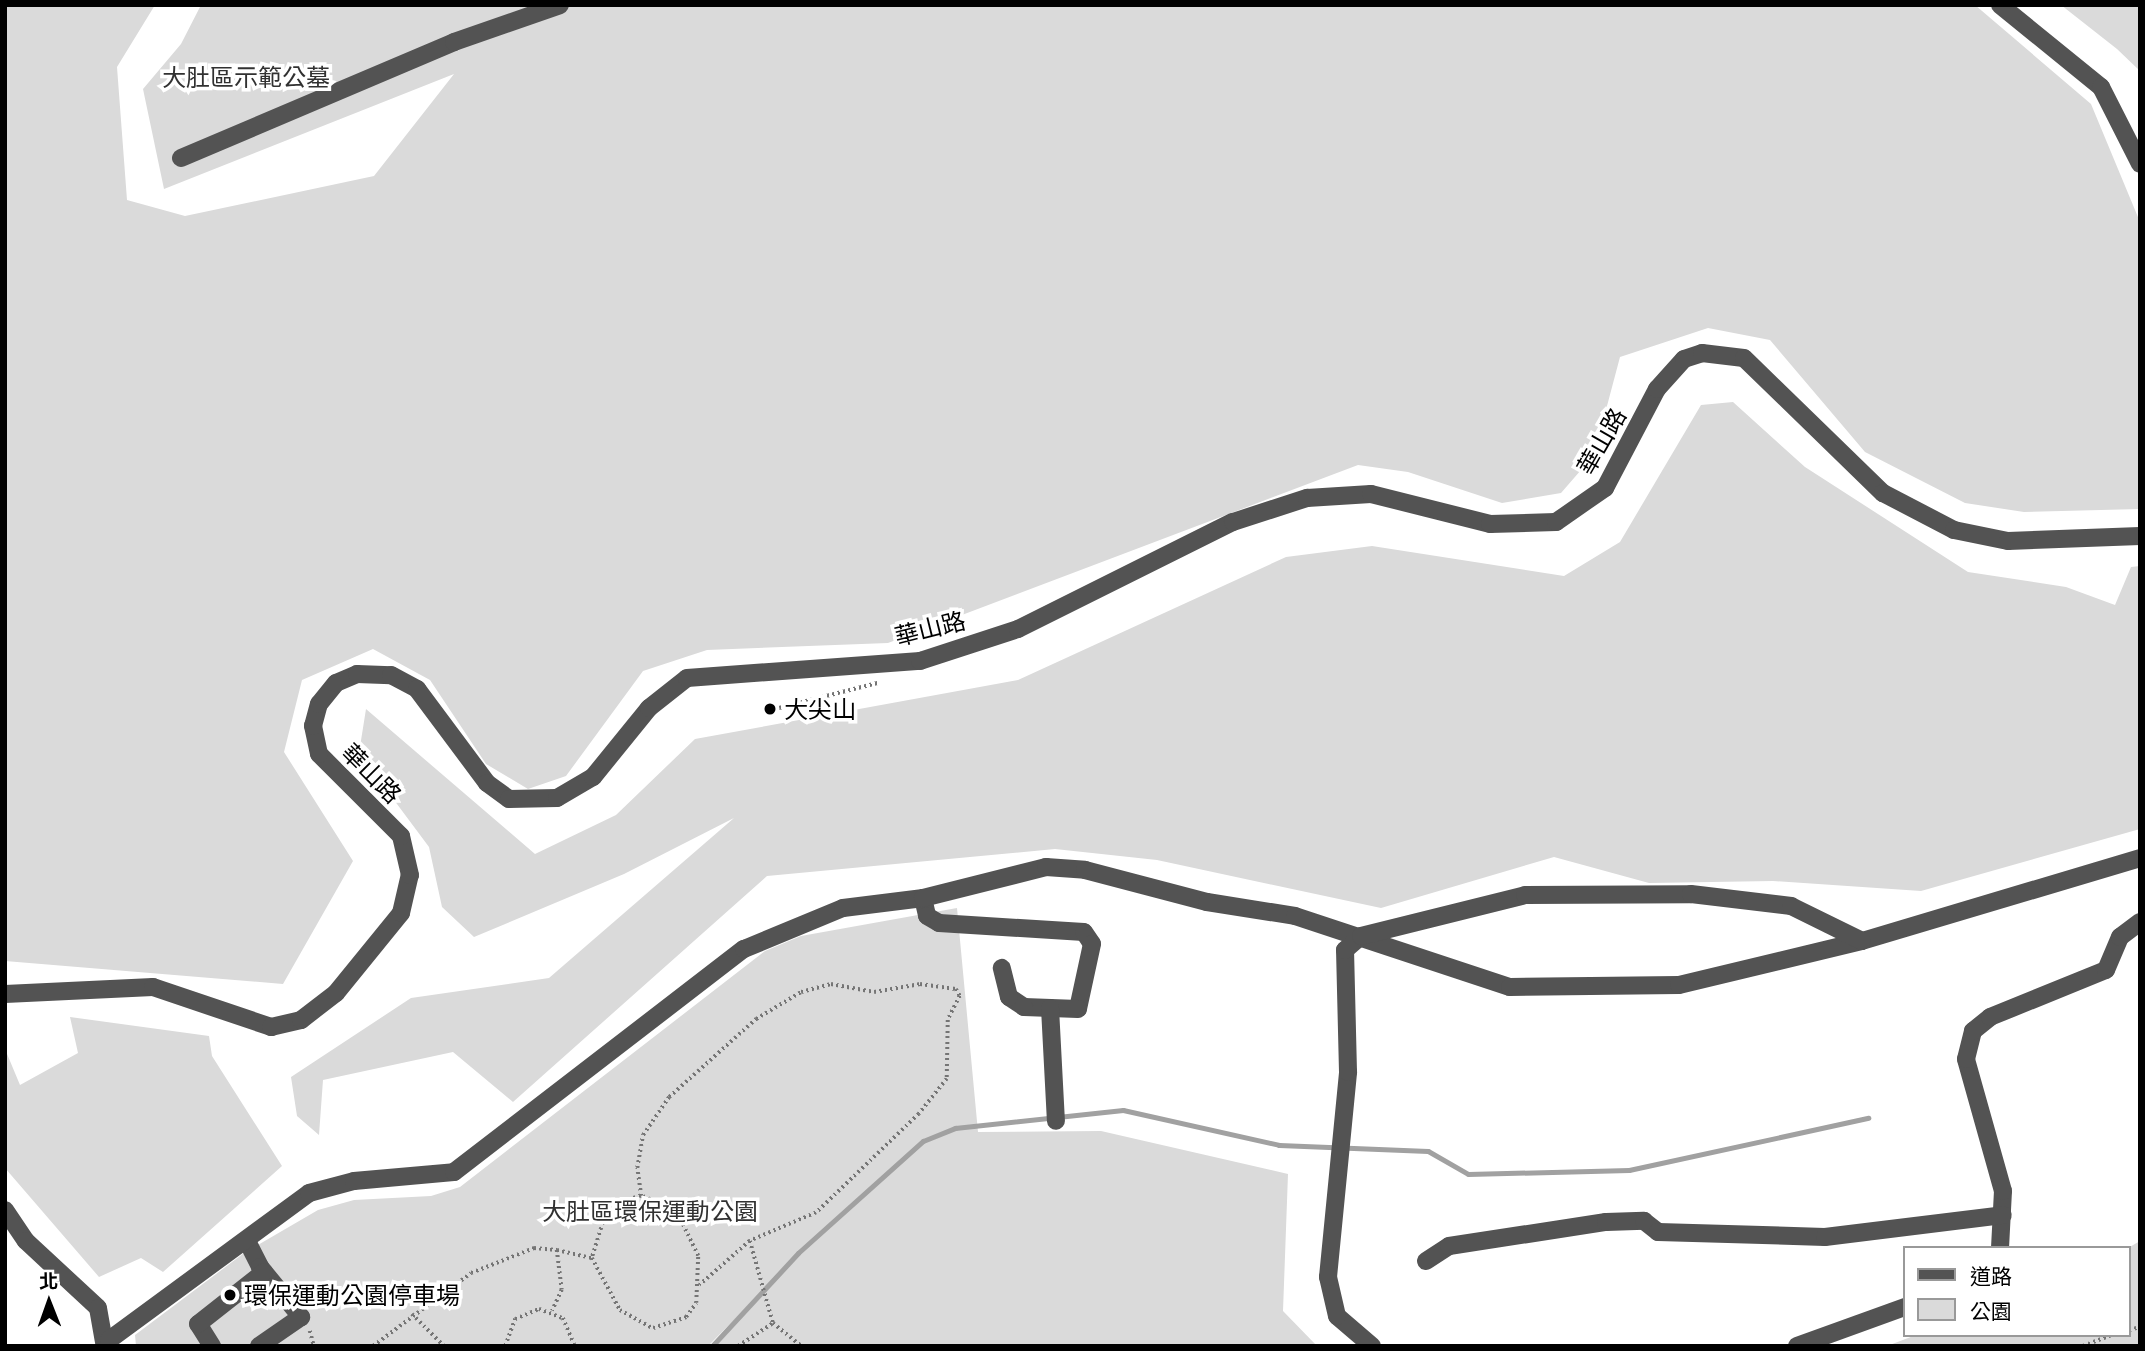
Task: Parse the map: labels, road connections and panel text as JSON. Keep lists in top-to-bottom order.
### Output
{
  "streets": {
    "street": ["華山路"]
  },
  "parks": ["大肚區示範公墓", "大肚區環保運動公園"],
  "places": ["大尖山", "環保運動公園停車場"],
  "legend": ["道路", "公園"],
  "north": "top"
}
